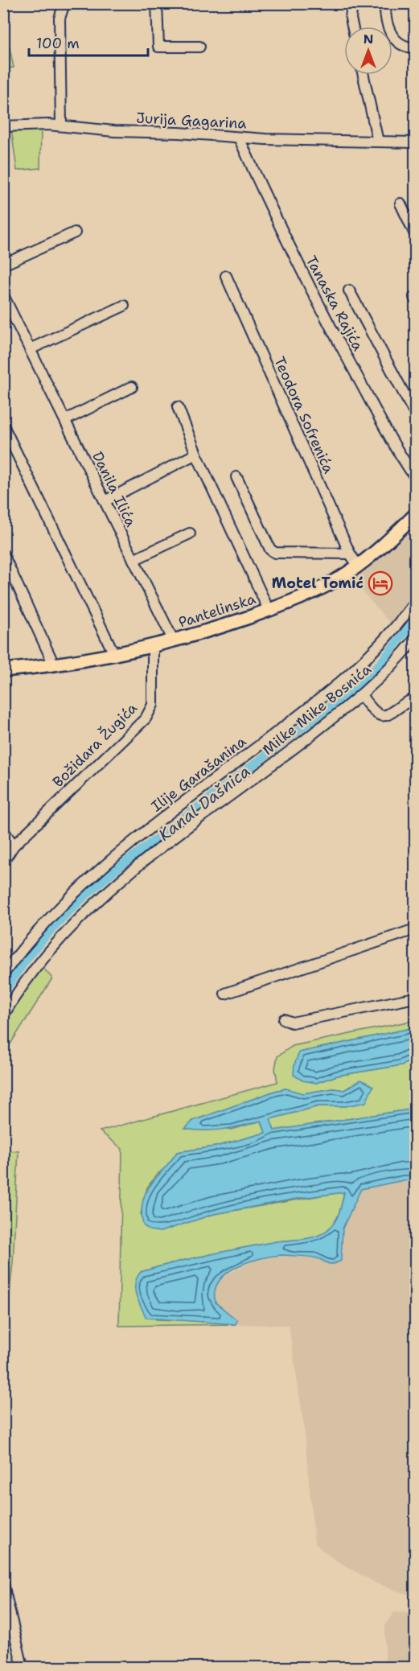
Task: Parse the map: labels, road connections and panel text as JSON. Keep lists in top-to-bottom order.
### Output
{
  "streets": {
    "main road": ["Pantelinska"],
    "street": [
      "Jurija Gagarina",
      "Tanaska Rajića",
      "Teodora Sofrenića",
      "Danila Ilića",
      "Milke Mike Bosnića",
      "Božidara Žugića",
      "Ilije Garašanina"
    ]
  },
  "crossings": [
    ["Jurija Gagarina", "Tanaska Rajića"],
    ["Teodora Sofrenića", "Pantelinska"],
    ["Danila Ilića", "Pantelinska"],
    ["Pantelinska", "Božidara Žugića"]
  ],
  "water": ["Kanal Dašnica"],
  "places": {
    "hotel": ["Motel Tomić"]
  },
  "scale_bar": "100 m",
  "north": "top"
}
